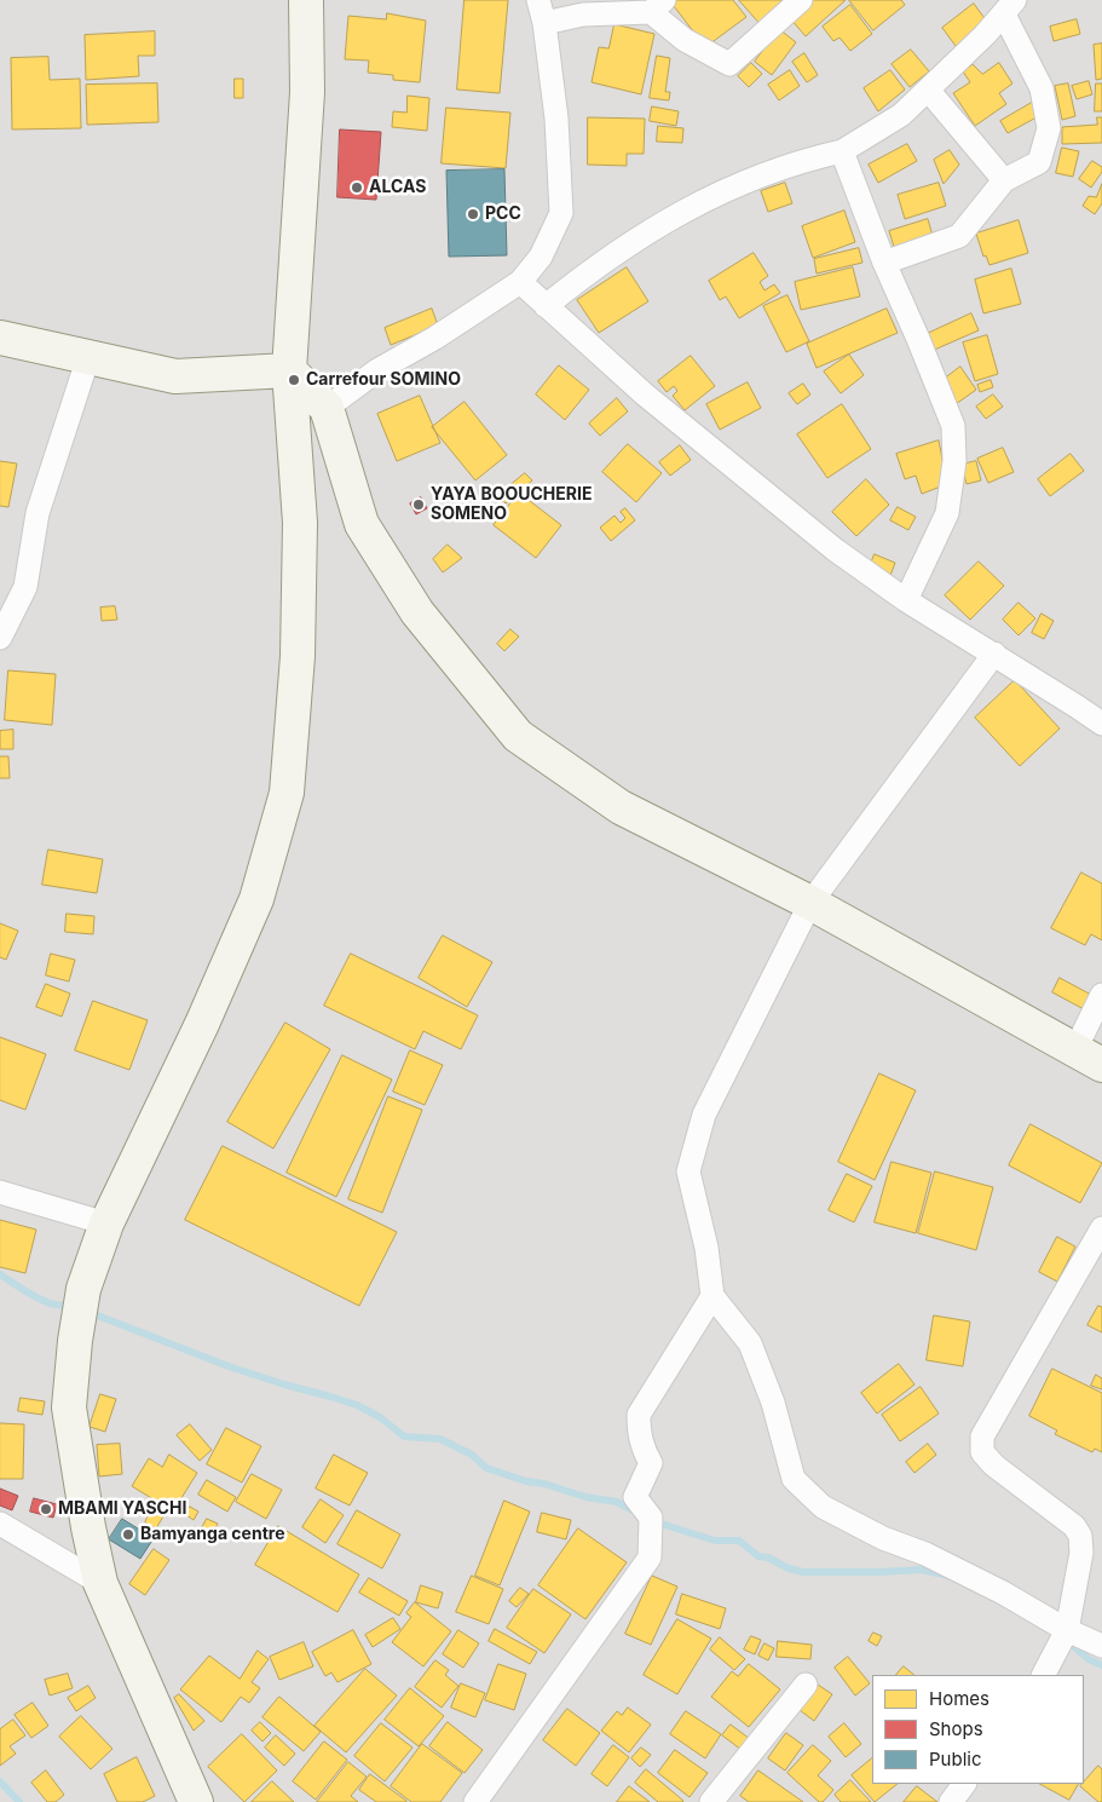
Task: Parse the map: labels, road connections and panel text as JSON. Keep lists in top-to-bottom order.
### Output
{
  "places": [
    "ALCAS",
    "PCC",
    "Carrefour SOMINO",
    "YAYA BOOUCHERIE SOMENO",
    "MBAMI YASCHI",
    "Bamyanga centre"
  ],
  "legend": ["Homes", "Shops", "Public"]
}
